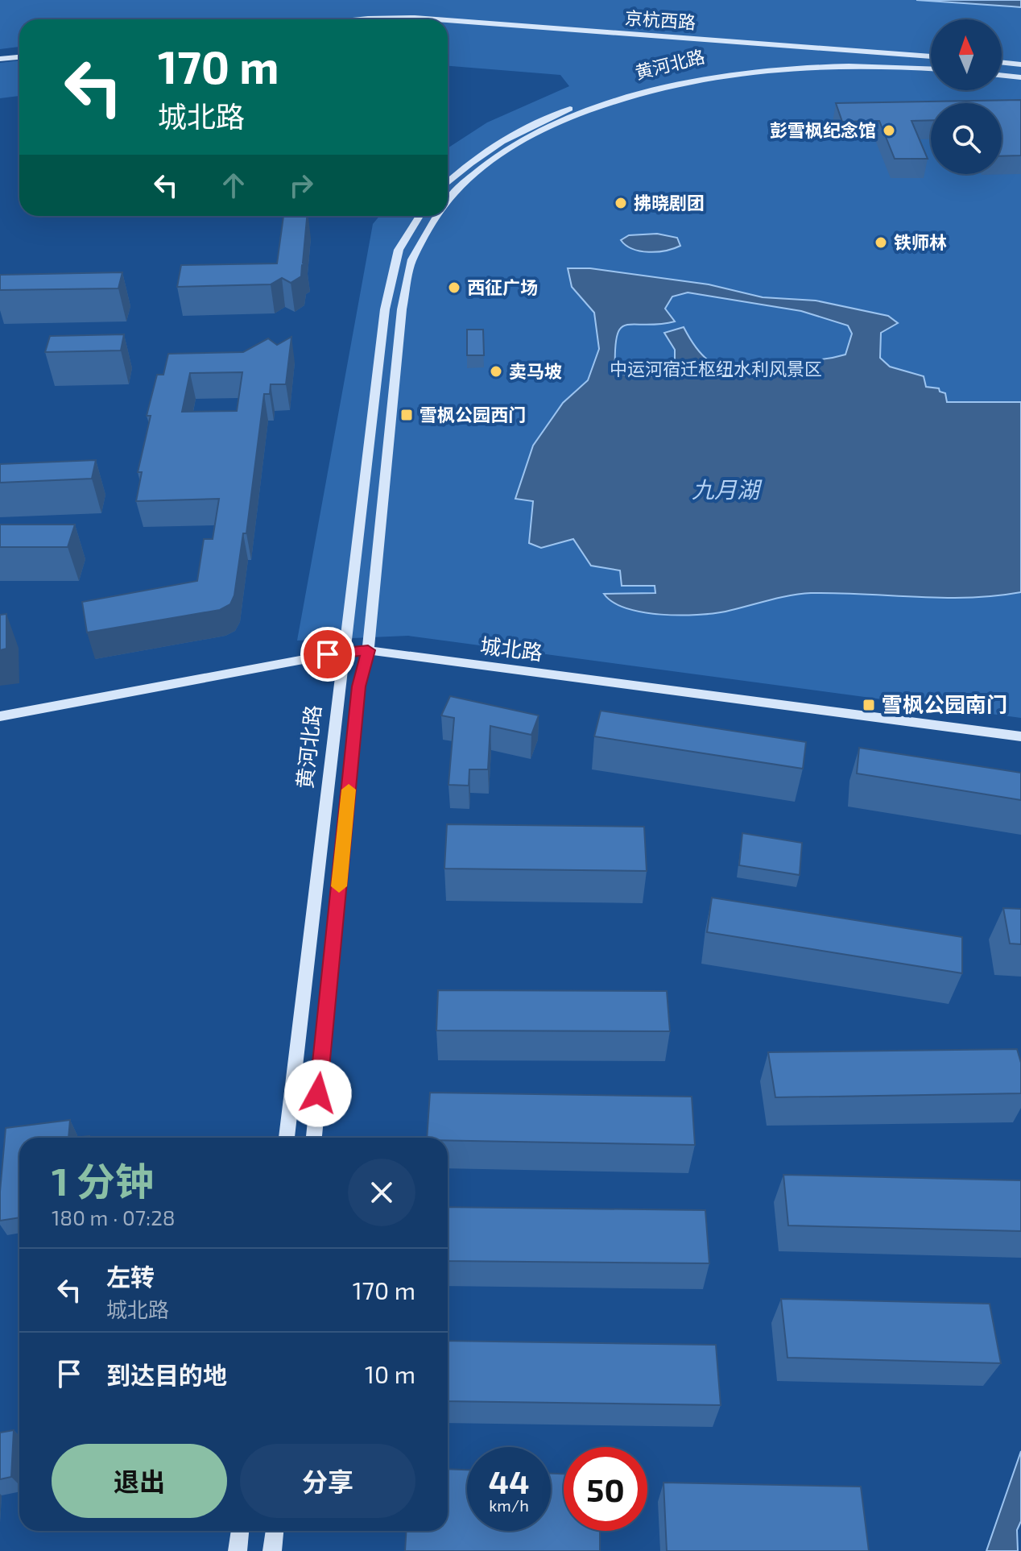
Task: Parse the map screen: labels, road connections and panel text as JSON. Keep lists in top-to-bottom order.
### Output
{
  "streets": {
    "main road": ["京杭西路", "黄河北路", "城北路"]
  },
  "crossings": [
    ["黄河北路", "城北路"]
  ],
  "water": ["九月湖"],
  "parks": ["中运河宿迁枢纽水利风景区"],
  "places": {
    "other": [
      "彭雪枫纪念馆",
      "拂晓剧团",
      "铁师林",
      "西征广场",
      "卖马坡"
    ],
    "transit": ["雪枫公园西门", "雪枫公园南门"]
  },
  "north": "top",
  "page": {
    "turn": ["170 m", "城北路"],
    "heading": ["1 分钟", "180 m · 07:28"],
    "list": [
      {
        "name": "左转",
        "note": "城北路",
        "value": "170 m"
      },
      {
        "name": "到达目的地",
        "value": "10 m"
      }
    ],
    "buttons": ["退出", "分享"],
    "speed": "44 km/h",
    "limit": "50"
  }
}
